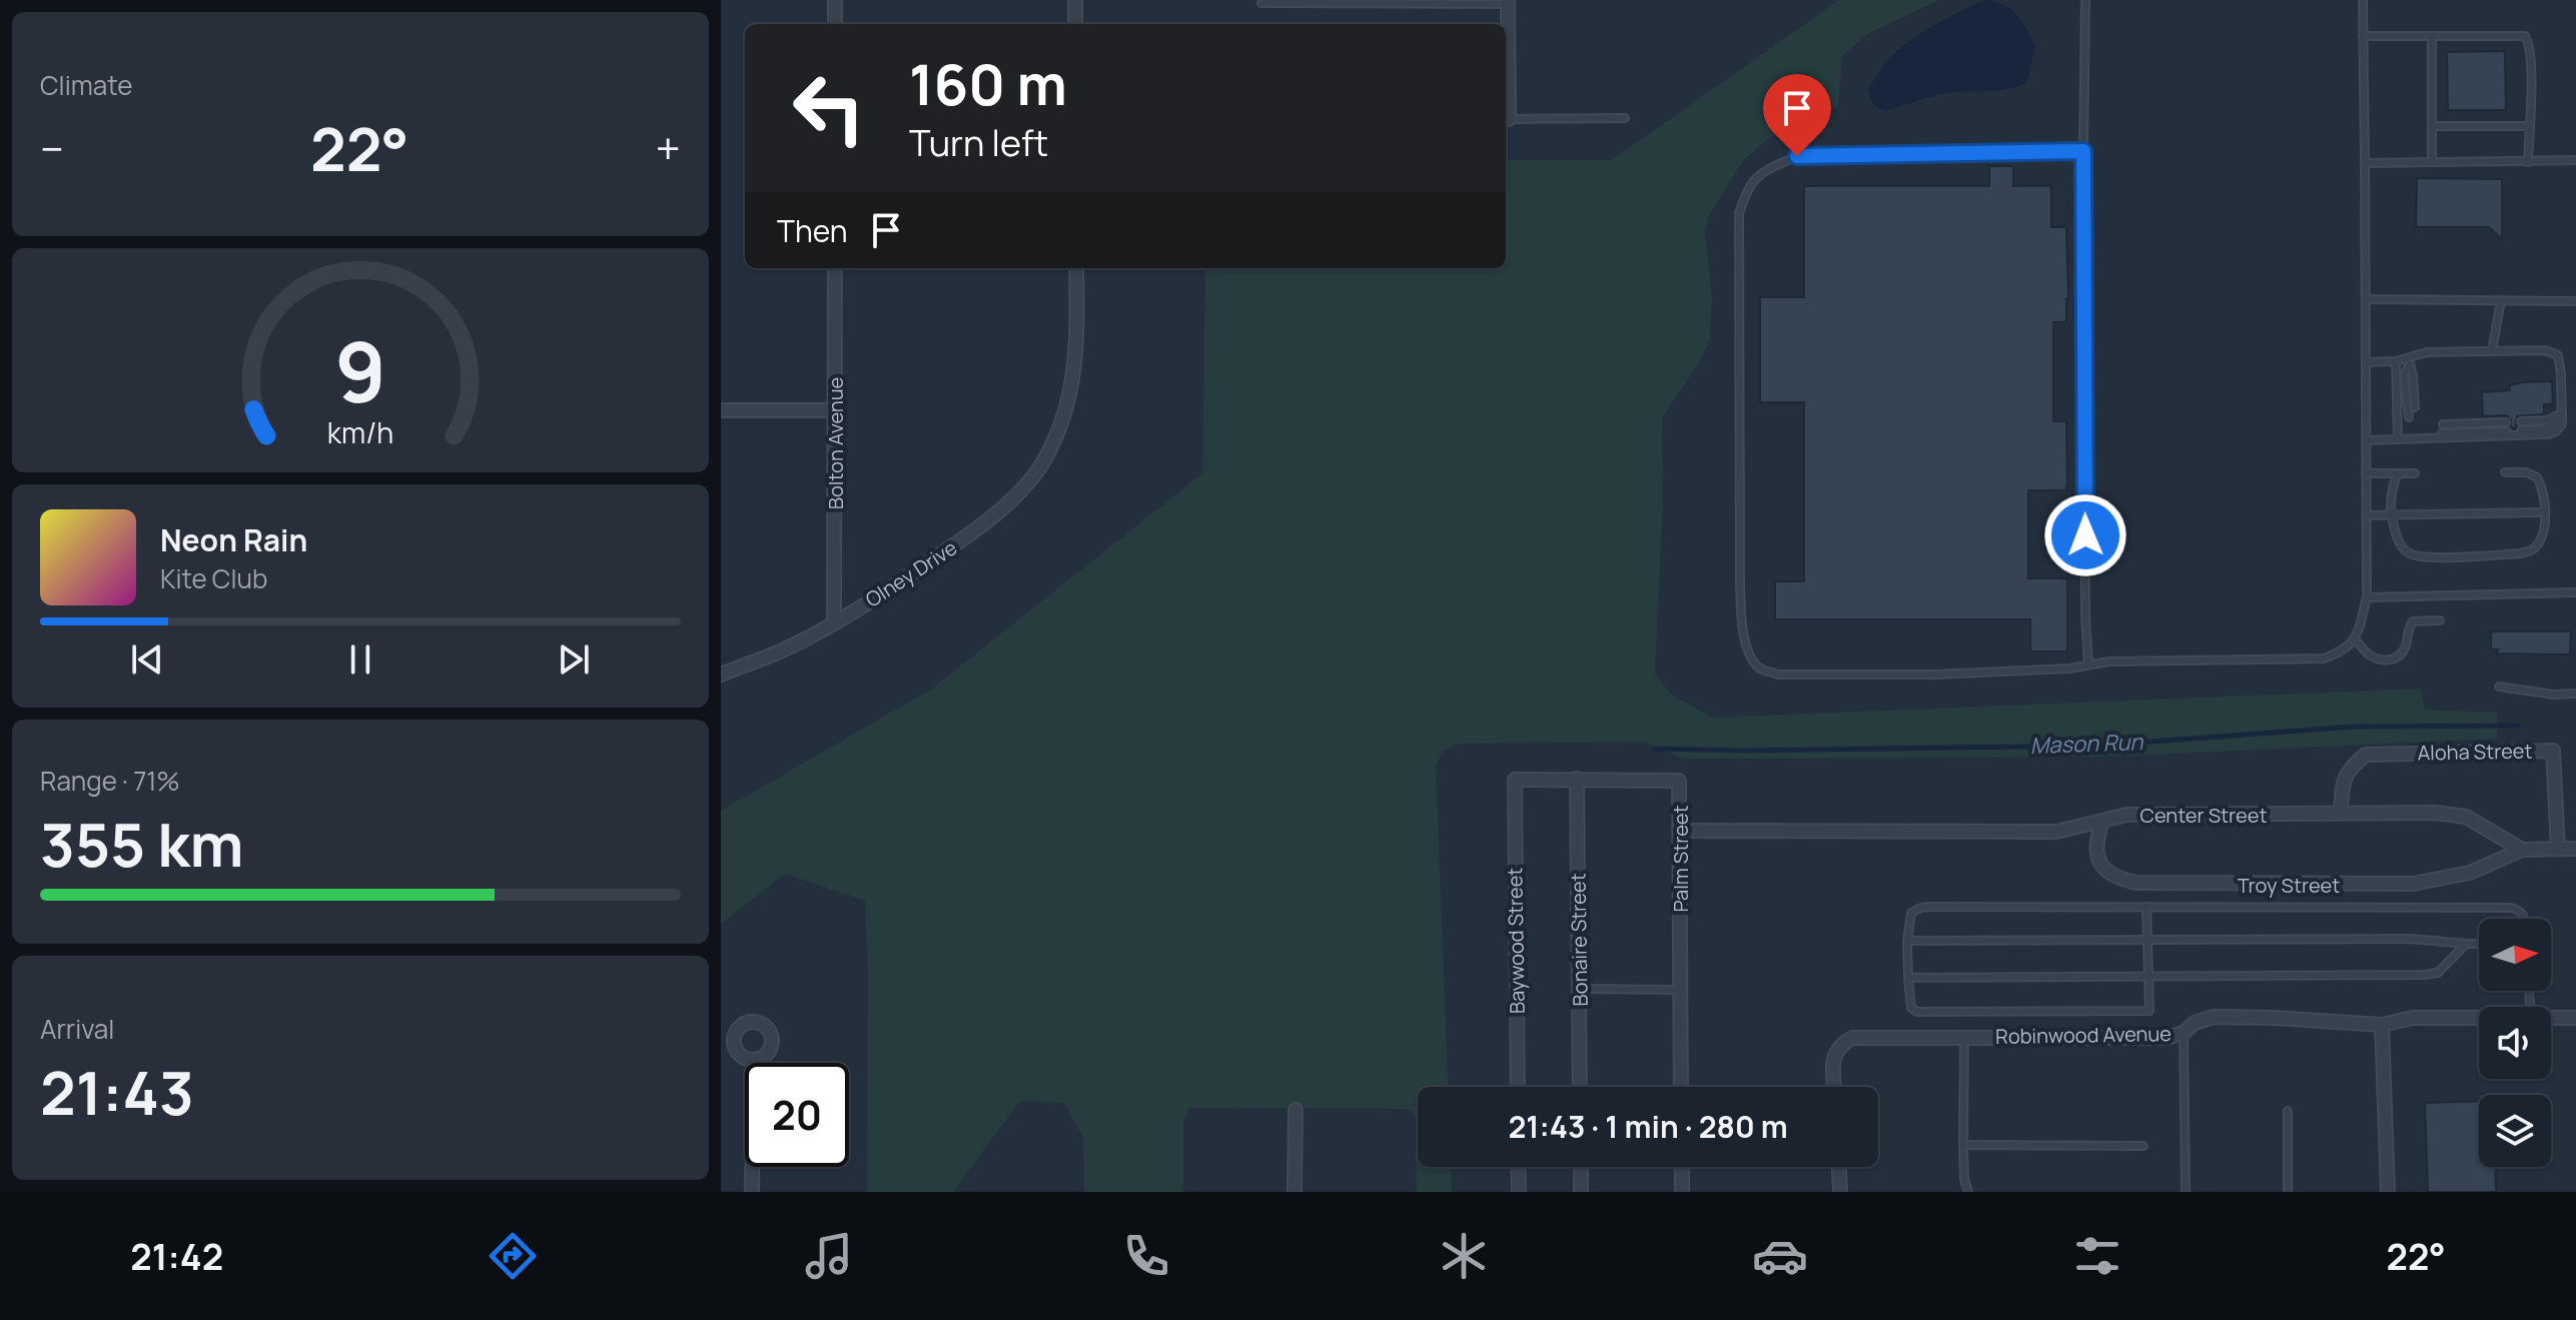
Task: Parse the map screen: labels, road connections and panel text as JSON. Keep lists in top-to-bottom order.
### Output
{
  "streets": {
    "street": [
      "Bolton Avenue",
      "Olney Drive",
      "Aloha Street",
      "Center Street",
      "Palm Street",
      "Troy Street",
      "Bonaire Street",
      "Baywood Street",
      "Robinwood Avenue"
    ]
  },
  "crossings": [
    ["Bolton Avenue", "Olney Drive"],
    ["Aloha Street", "Center Street"],
    ["Center Street", "Palm Street"],
    ["Center Street", "Troy Street"],
    ["Palm Street", "Bonaire Street"],
    ["Palm Street", "Baywood Street"]
  ],
  "water": ["Mason Run"],
  "north": "right",
  "page": {
    "tile": [
      "Climate",
      ["Range · 71%", "355 km"],
      ["Arrival", "21:43"]
    ],
    "turn": ["160 m", "Turn left"],
    "heat": ["−", "22°", "+"],
    "then": "Then",
    "song": ["Neon Rain", "Kite Club"],
    "limit": "20",
    "trip": "21:43 · 1 min · 280 m",
    "tabs": ["21:42", "22°"],
    "gauge": ["9", "km/h"]
  }
}
